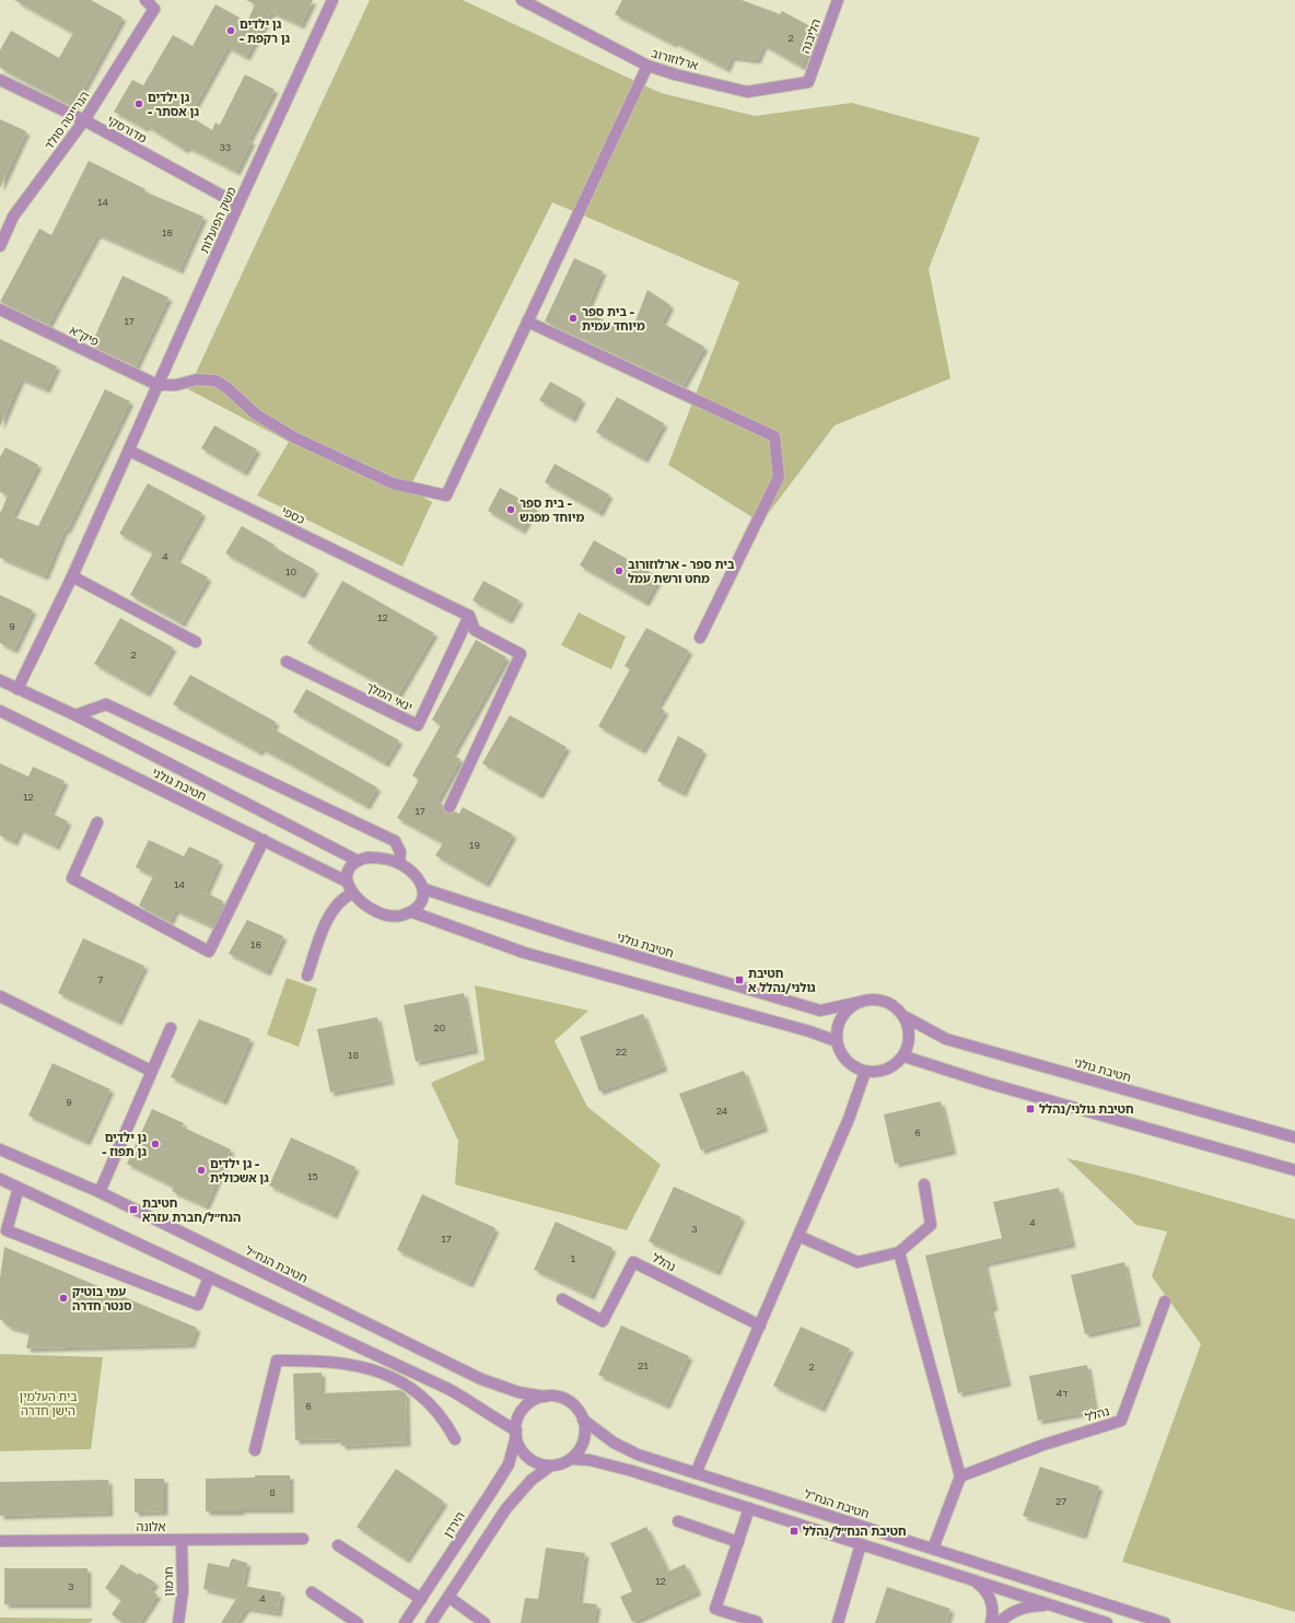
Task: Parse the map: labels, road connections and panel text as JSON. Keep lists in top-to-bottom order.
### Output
{
  "streets": {
    "street": [
      "הליבנה",
      "ארלוזורוב",
      "הנרייטה סולד",
      "מדורסקי",
      "משק הפועלות",
      "פיק\"א",
      "כספי",
      "ינאי המלך",
      "חטיבת גולני",
      "נהלל",
      "חטיבת הנח״ל",
      "חטיבת הנח\"ל",
      "הירדן",
      "אלונה",
      "חרמון"
    ]
  },
  "crossings": [
    ["הליבנה", "ארלוזורוב"],
    ["הנרייטה סולד", "מדורסקי"],
    ["מדורסקי", "משק הפועלות"],
    ["משק הפועלות", "פיק\"א"],
    ["משק הפועלות", "כספי"],
    ["כספי", "ינאי המלך"],
    ["חטיבת הנח״ל", "חטיבת הנח\"ל"],
    ["חטיבת הנח״ל", "הירדן"],
    ["חטיבת הנח\"ל", "הירדן"],
    ["אלונה", "חרמון"]
  ],
  "parks": ["בית העלמין הישן חדרה"],
  "places": {
    "other": [
      "גן ילדים - גן רקפת",
      "גן ילדים - גן אסתר",
      "בית ספר - מיוחד עמית",
      "בית ספר - מיוחד מפגש",
      "בית ספר - ארלוזורוב מחט ורשת עמל",
      "גן ילדים - גן תפוז",
      "גן ילדים - גן אשכולית",
      "עמי בוטיק סנטר חדרה"
    ],
    "transit": [
      "חטיבת גולני/נהלל א",
      "חטיבת גולני/נהלל",
      "חטיבת הנח״ל/חברת עזרא",
      "חטיבת הנח״ל/נהלל"
    ]
  },
  "house_numbers": [
    "2",
    "33",
    "14",
    "16",
    "17",
    "4",
    "10",
    "12",
    "9",
    "2",
    "12",
    "17",
    "19",
    "14",
    "16",
    "7",
    "20",
    "22",
    "18",
    "9",
    "24",
    "6",
    "15",
    "4",
    "3",
    "17",
    "1",
    "21",
    "2",
    "4ד",
    "6",
    "8",
    "27",
    "12",
    "3",
    "4"
  ]
}
